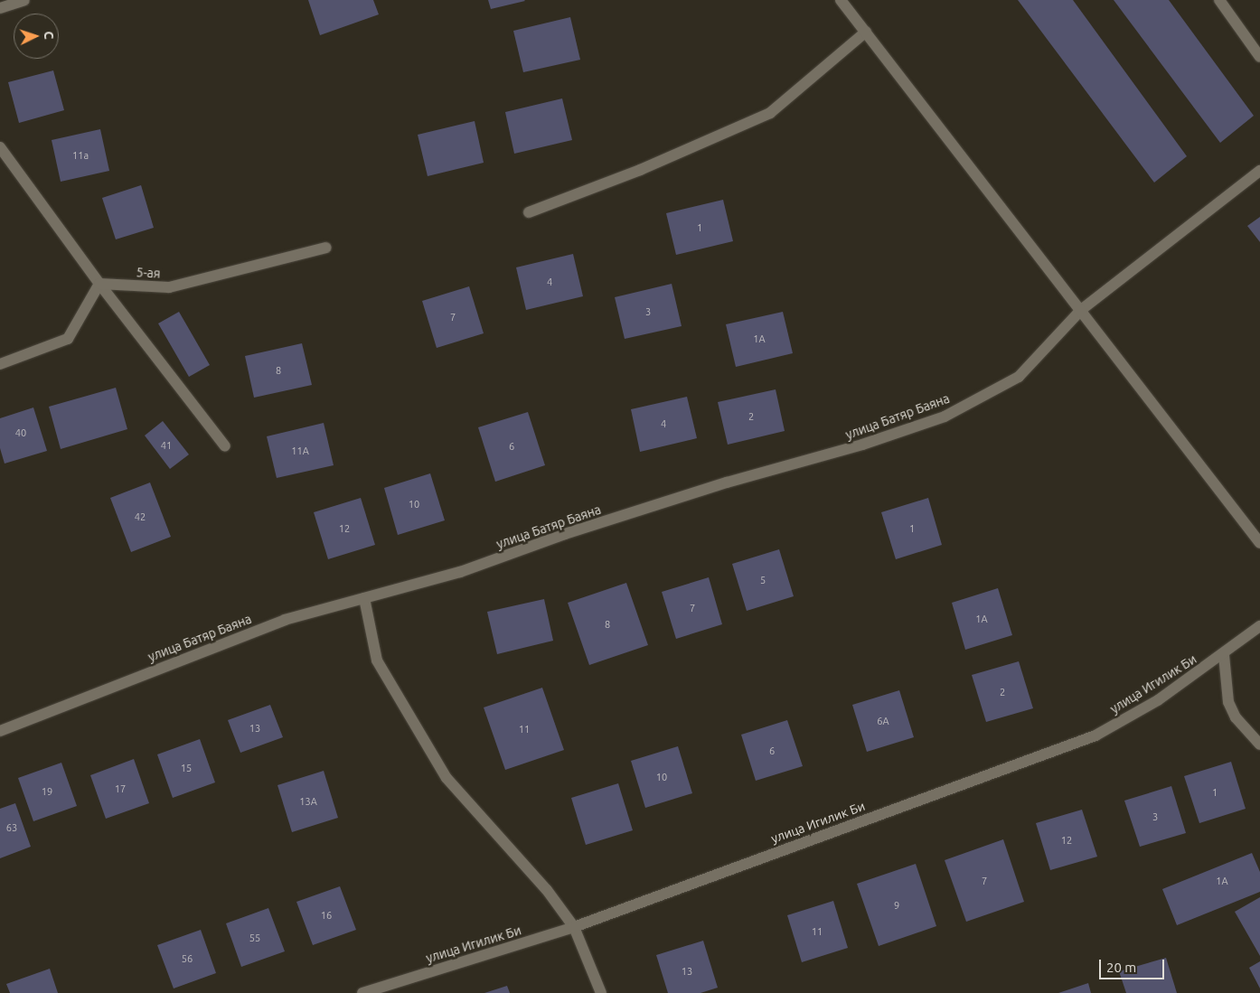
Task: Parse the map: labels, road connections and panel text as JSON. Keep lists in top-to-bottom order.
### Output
{
  "streets": {
    "street": ["5-ая", "улица Батяр Баяна", "улица Игилик Би"]
  },
  "house_numbers": [
    "11а",
    "1",
    "4",
    "3",
    "7",
    "1А",
    "8",
    "2",
    "4",
    "40",
    "41",
    "6",
    "11А",
    "10",
    "42",
    "12",
    "1",
    "5",
    "7",
    "1А",
    "8",
    "2",
    "6А",
    "13",
    "11",
    "6",
    "15",
    "10",
    "17",
    "19",
    "1",
    "13А",
    "3",
    "63",
    "12",
    "7",
    "1А",
    "9",
    "16",
    "11",
    "55",
    "56",
    "13"
  ],
  "scale_bar": "20 m",
  "north": "right"
}
